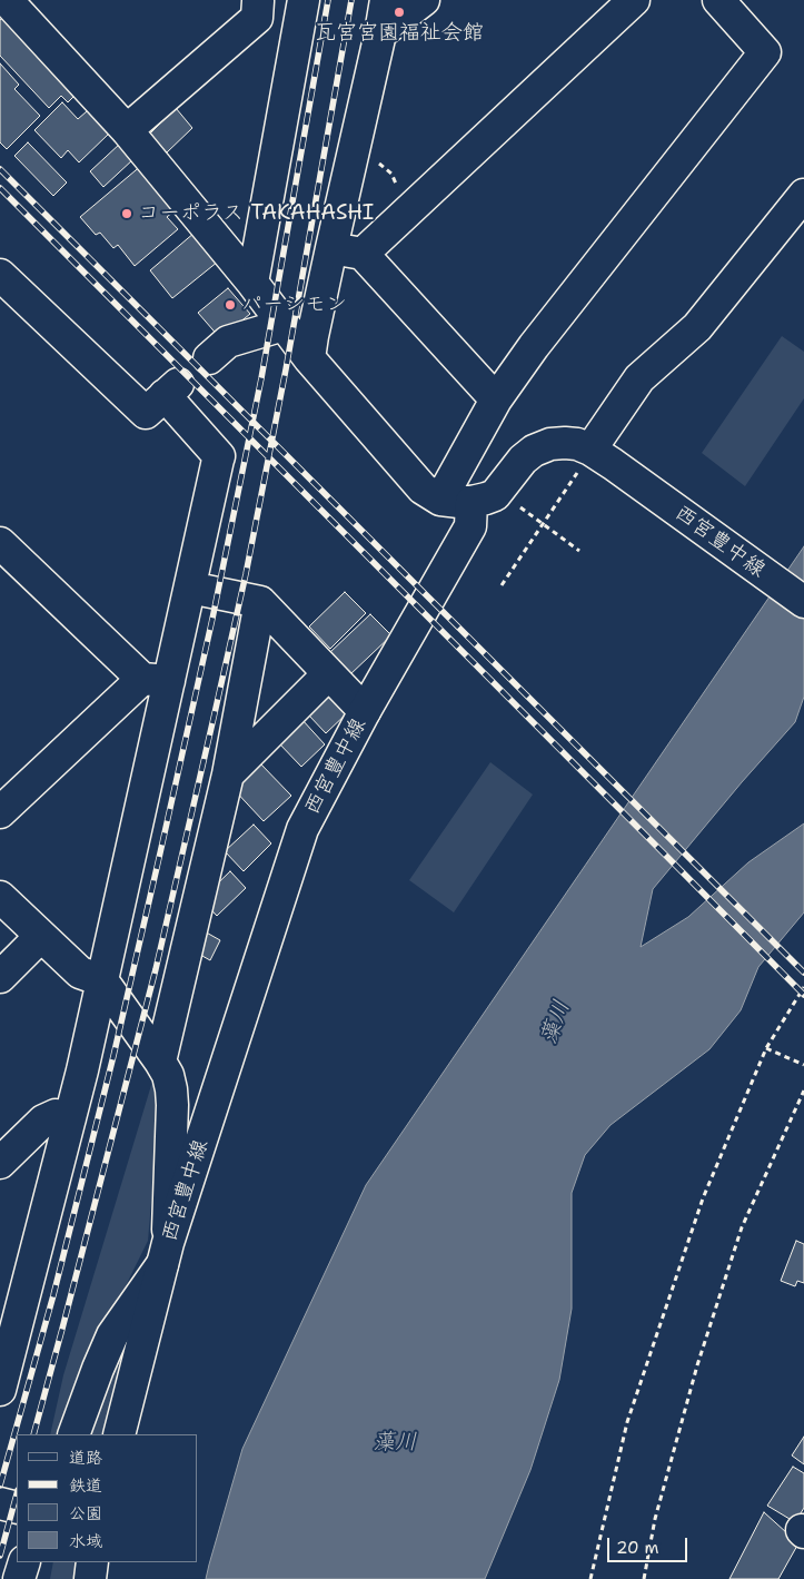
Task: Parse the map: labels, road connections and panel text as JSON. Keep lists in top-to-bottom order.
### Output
{
  "streets": {
    "street": ["西宮豊中線"]
  },
  "water": ["藻川"],
  "places": ["瓦宮宮園福祉会館", "コーポラス TAKAHASHI", "パーシモン"],
  "legend": [
    "道路",
    "鉄道",
    "公園",
    "水域"
  ],
  "scale_bar": "20 m"
}
